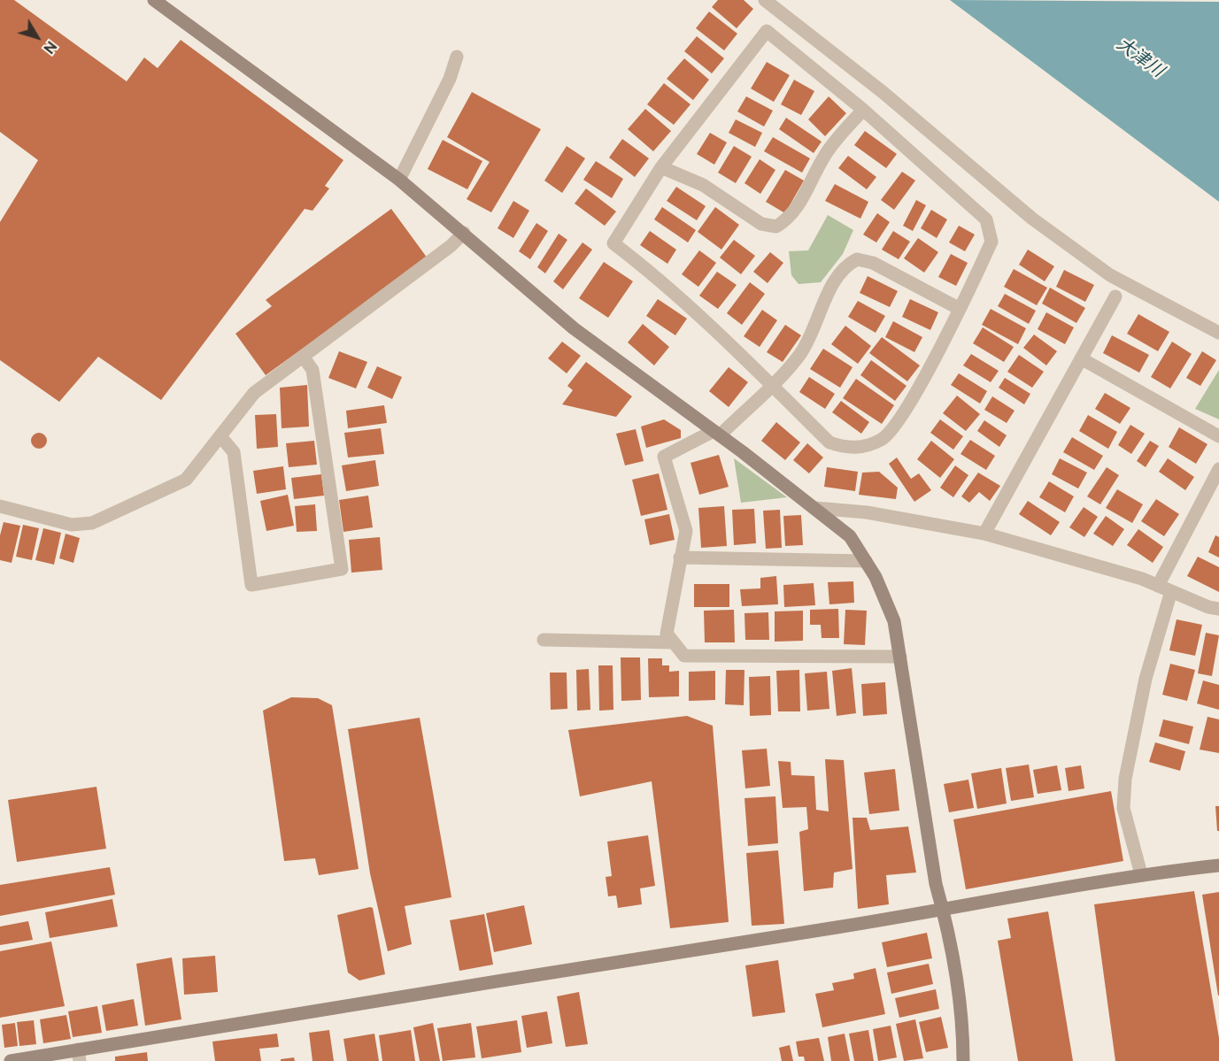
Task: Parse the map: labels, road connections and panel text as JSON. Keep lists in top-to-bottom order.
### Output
{
  "water": ["大津川"],
  "north": "bottom right"
}
